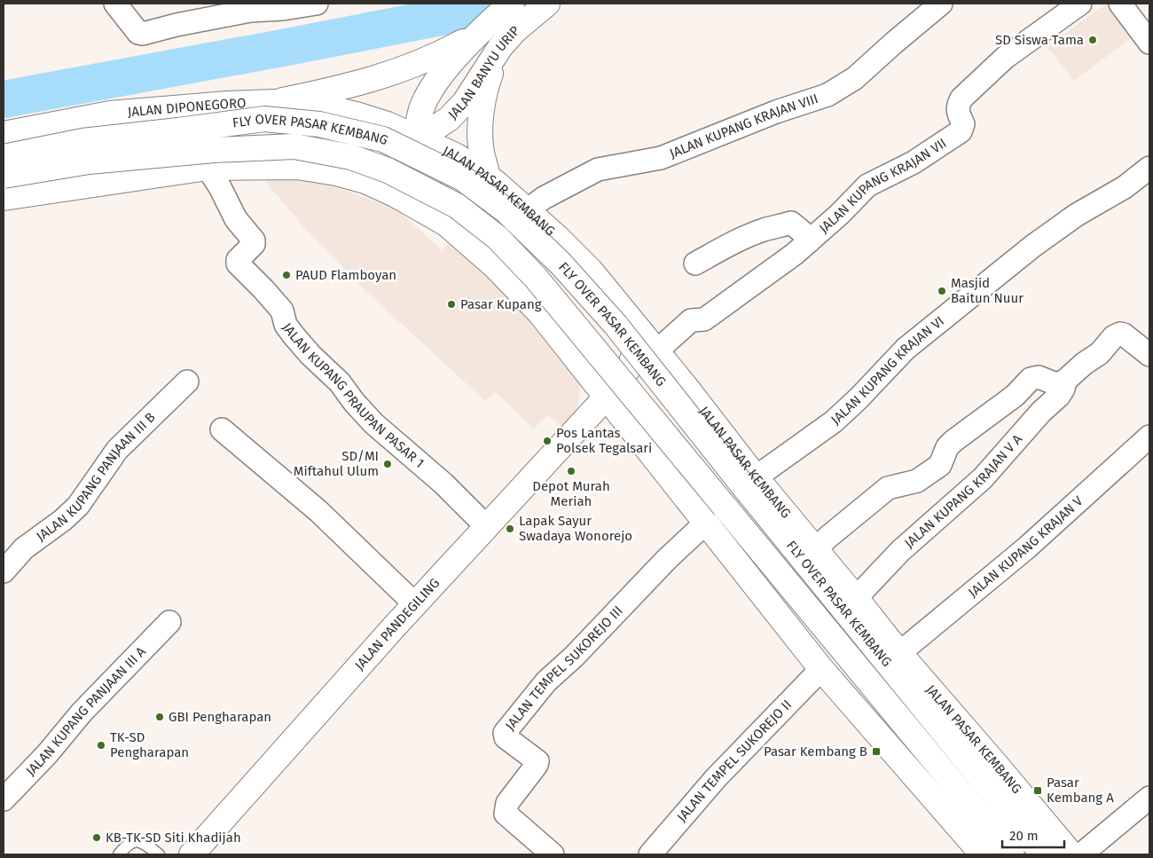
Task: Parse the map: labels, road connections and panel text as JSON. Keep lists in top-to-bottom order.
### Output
{
  "streets": {
    "main road": [
      "JALAN BANYU URIP",
      "JALAN DIPONEGORO",
      "FLY OVER PASAR KEMBANG",
      "JALAN PASAR KEMBANG",
      "JALAN PANDEGILING"
    ],
    "street": [
      "JALAN KUPANG KRAJAN VIII",
      "JALAN KUPANG KRAJAN VII",
      "JALAN KUPANG KRAJAN VI",
      "JALAN KUPANG PRAUPAN PASAR 1",
      "JALAN KUPANG PANJAAN III B",
      "JALAN KUPANG KRAJAN V A",
      "JALAN KUPANG KRAJAN V",
      "JALAN TEMPEL SUKOREJO III",
      "JALAN KUPANG PANJAAN III A",
      "JALAN TEMPEL SUKOREJO II"
    ]
  },
  "crossings": [
    ["JALAN BANYU URIP", "JALAN DIPONEGORO"],
    ["JALAN BANYU URIP", "JALAN PASAR KEMBANG"],
    ["JALAN DIPONEGORO", "JALAN PASAR KEMBANG"],
    ["JALAN KUPANG KRAJAN VIII", "JALAN PASAR KEMBANG"],
    ["JALAN KUPANG KRAJAN VII", "JALAN PASAR KEMBANG"],
    ["JALAN PASAR KEMBANG", "JALAN KUPANG KRAJAN VI"],
    ["JALAN PASAR KEMBANG", "JALAN KUPANG KRAJAN V A"],
    ["JALAN PASAR KEMBANG", "JALAN KUPANG KRAJAN V"],
    ["JALAN PASAR KEMBANG", "JALAN PANDEGILING"],
    ["JALAN KUPANG PRAUPAN PASAR 1", "JALAN PANDEGILING"]
  ],
  "places": {
    "other": [
      "SD Siswa Tama",
      "PAUD Flamboyan",
      "Masjid Baitun Nuur",
      "Pasar Kupang",
      "Pos Lantas Polsek Tegalsari",
      "SD/MI Miftahul Ulum",
      "Depot Murah Meriah",
      "Lapak Sayur Swadaya Wonorejo",
      "GBI Pengharapan",
      "TK-SD Pengharapan",
      "KB-TK-SD Siti Khadijah"
    ],
    "transit": ["Pasar Kembang B", "Pasar Kembang A"]
  },
  "scale_bar": "20 m"
}
